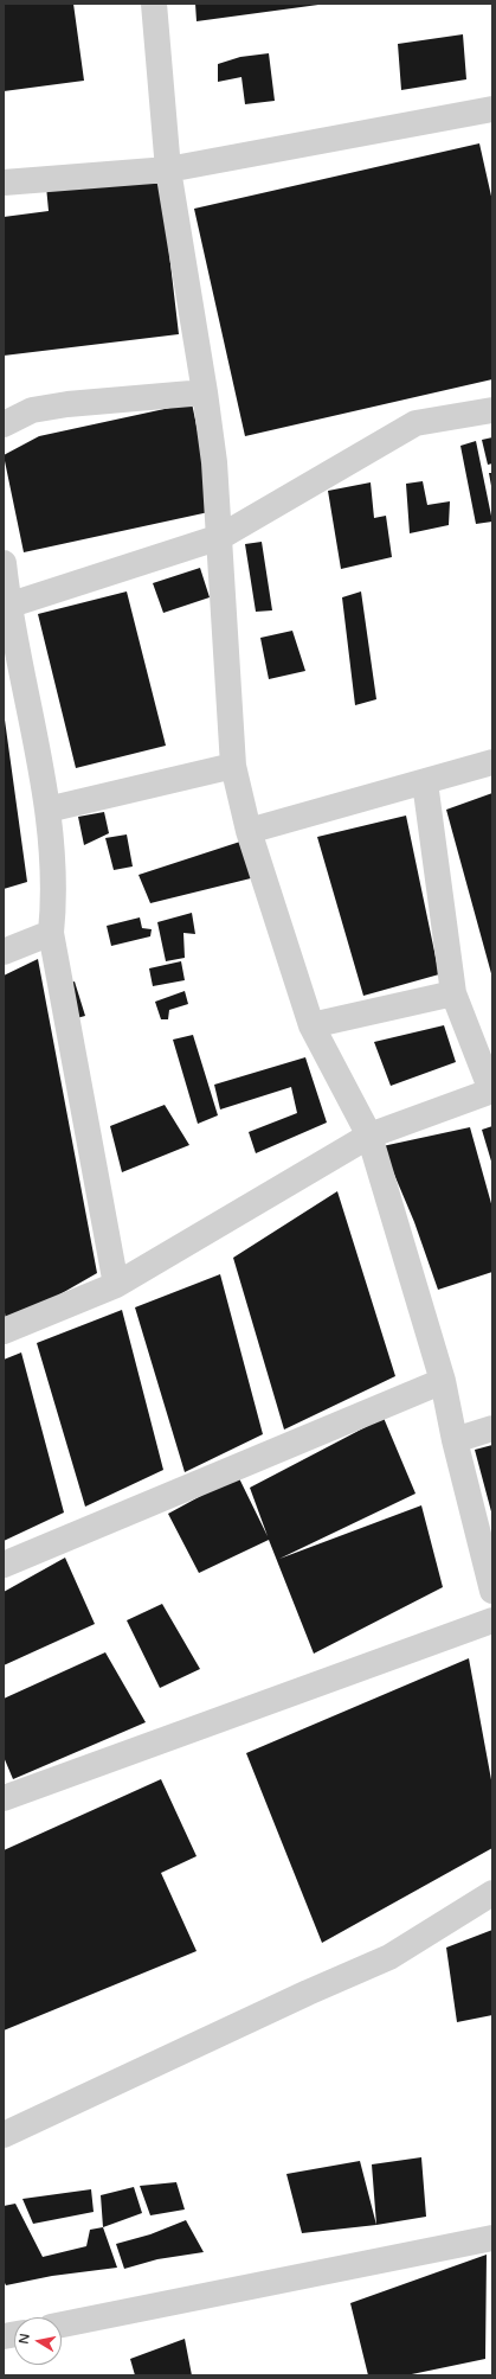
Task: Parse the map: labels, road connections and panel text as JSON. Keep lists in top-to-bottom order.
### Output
{
  "north": "left"
}
